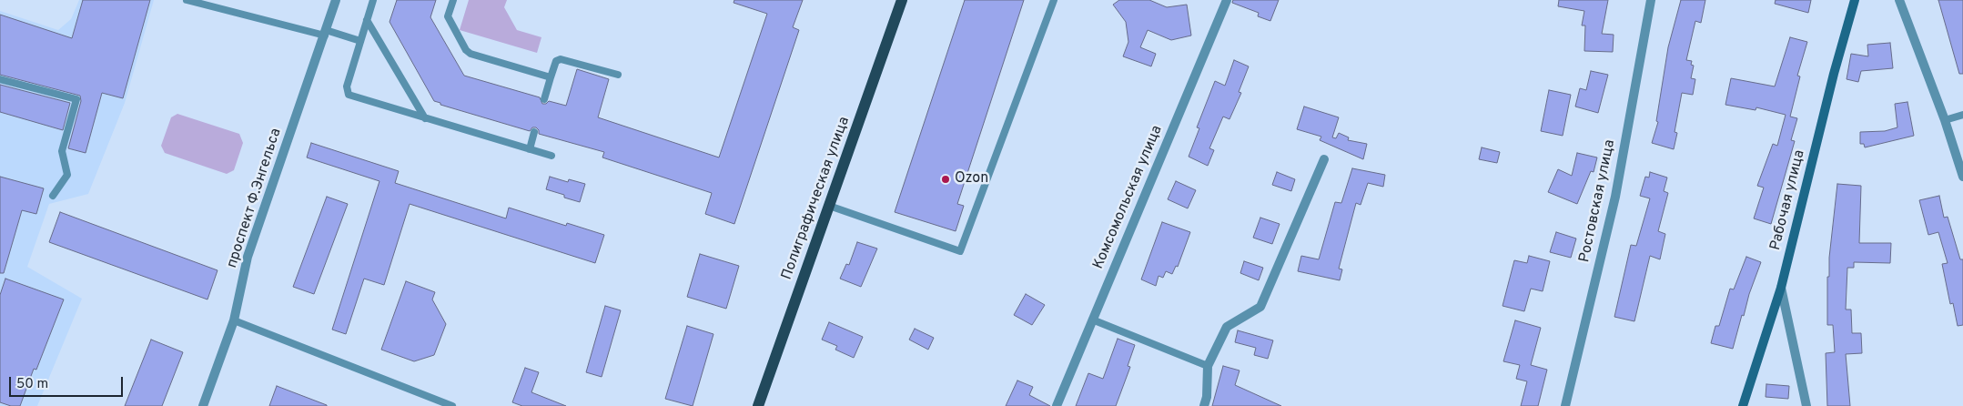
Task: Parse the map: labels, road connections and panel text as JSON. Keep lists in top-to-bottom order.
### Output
{
  "streets": {
    "main road": ["Полиграфическая улица"],
    "street": [
      "Комсомольская улица",
      "проспект Ф.Энгельса",
      "Рабочая улица",
      "Ростовская улица"
    ]
  },
  "places": ["Ozon"],
  "scale_bar": "50 m"
}
